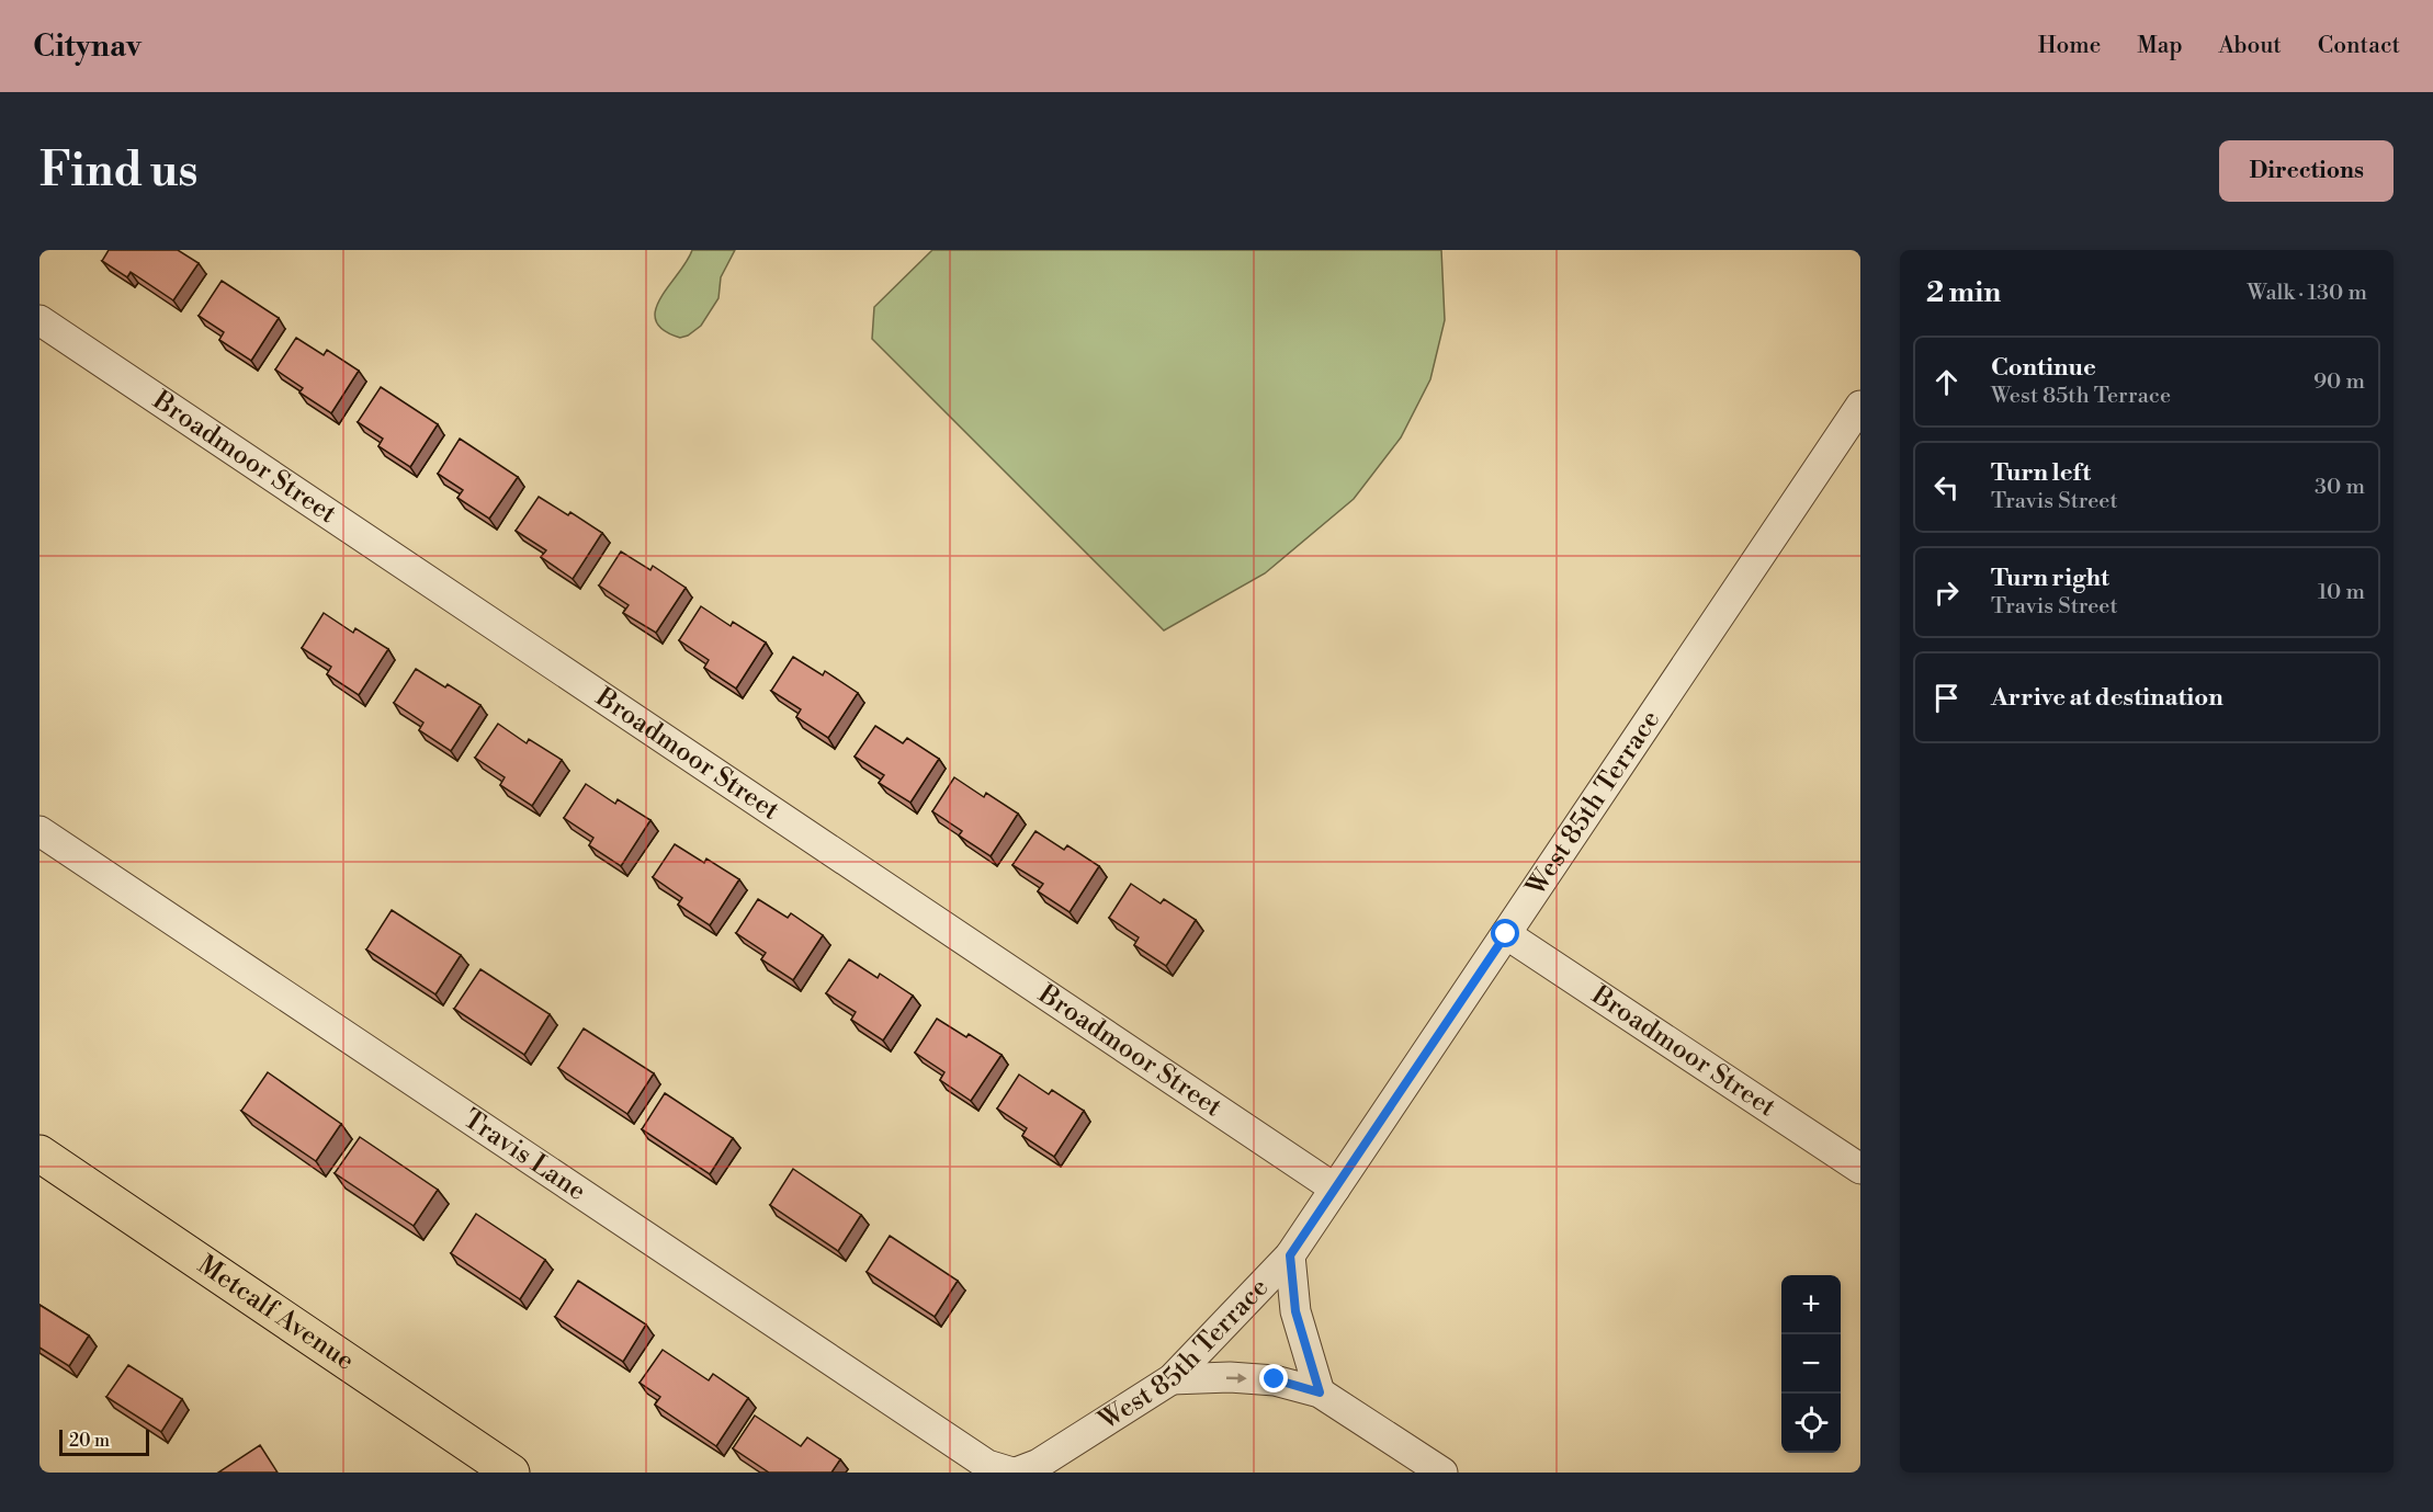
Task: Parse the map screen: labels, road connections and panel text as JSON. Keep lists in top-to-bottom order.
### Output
{
  "streets": {
    "main road": ["Metcalf Avenue"],
    "street": ["Broadmoor Street", "West 85th Terrace", "Travis Lane"]
  },
  "crossings": [
    ["Broadmoor Street", "West 85th Terrace"],
    ["West 85th Terrace", "Travis Lane"]
  ],
  "scale_bar": "20 m",
  "page": {
    "header": "Citynav",
    "nav": [
      "Home",
      "Map",
      "About",
      "Contact"
    ],
    "buttons": "Directions",
    "title": "Find us",
    "heading": ["2 min", "Walk · 130 m"],
    "list": [
      ["Continue", "West 85th Terrace", "90 m"],
      ["Turn left", "Travis Street", "30 m"],
      ["Turn right", "Travis Street", "10 m"],
      "Arrive at destination"
    ],
    "map_buttons": ["+", "−"],
    "scale": "20 m"
  }
}
